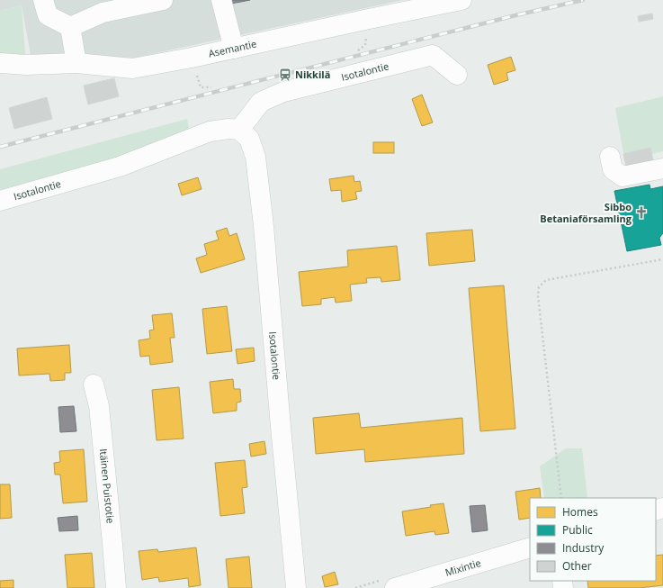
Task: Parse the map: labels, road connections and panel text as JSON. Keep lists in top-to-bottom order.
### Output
{
  "streets": {
    "street": [
      "Asemantie",
      "Isotalontie",
      "Itäinen Puistotie",
      "Mixintie"
    ]
  },
  "places": {
    "station": ["Nikkilä"],
    "church": ["Sibbo Betaniaförsamling"]
  },
  "legend": [
    "Homes",
    "Public",
    "Industry",
    "Other"
  ]
}
